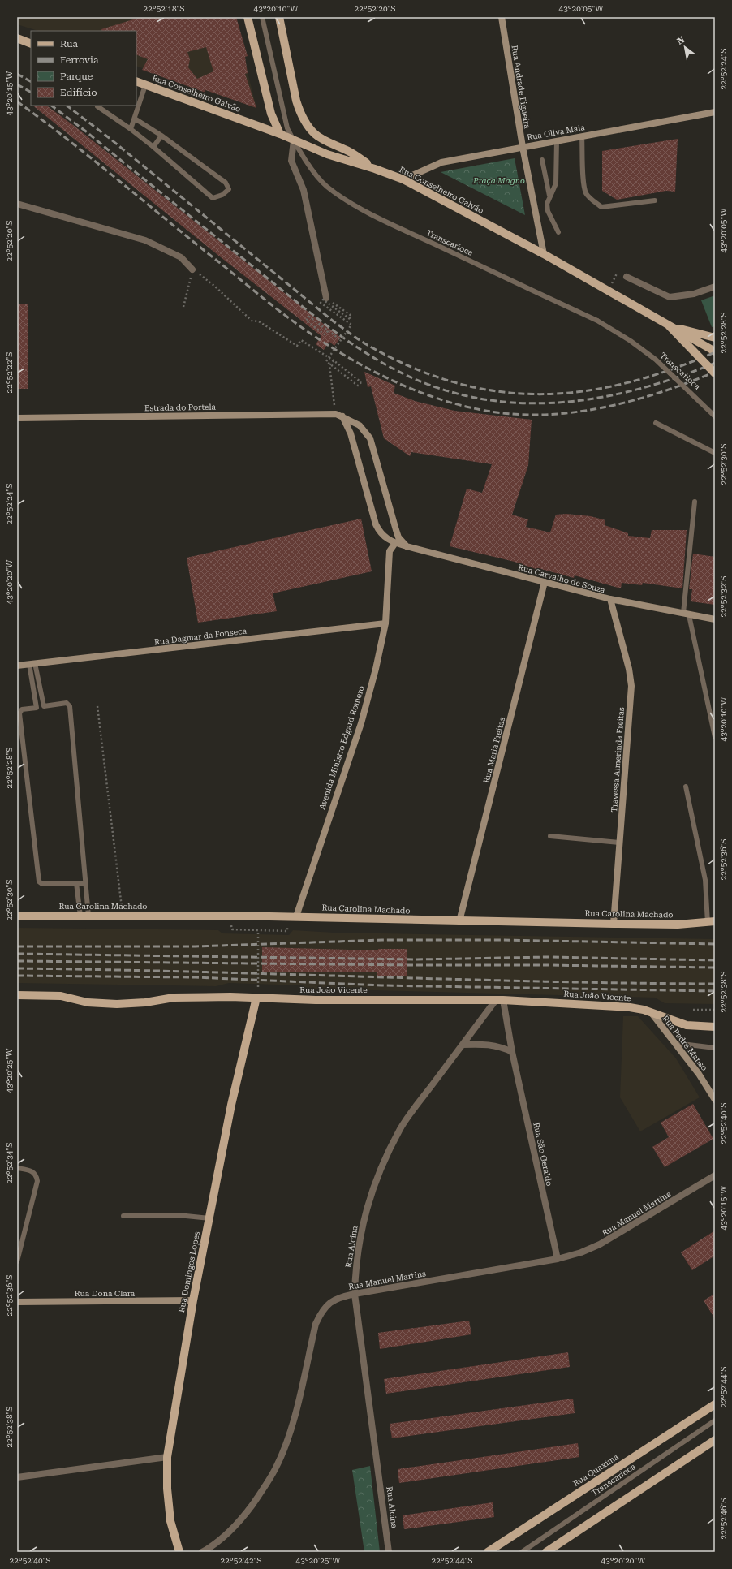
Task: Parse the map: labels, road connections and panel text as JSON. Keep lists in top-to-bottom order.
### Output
{
  "streets": {
    "main road": [
      "Rua Conselheiro Galvão",
      "Rua Carolina Machado",
      "Rua João Vicente",
      "Rua Domingos Lopes",
      "Rua Quaxima"
    ],
    "street": [
      "Rua Andrade Figueira",
      "Rua Oliva Maia",
      "Estrada do Portela",
      "Rua Carvalho de Souza",
      "Rua Dagmar da Fonseca",
      "Avenida Ministro Edgard Romero",
      "Rua Maria Freitas",
      "Travessa Almerinda Freitas",
      "Rua Padre Manso",
      "Rua São Geraldo",
      "Rua Manuel Martins",
      "Rua Alcina",
      "Rua Dona Clara"
    ],
    "lane": ["Transcarioca"]
  },
  "crossings": [
    ["Rua Andrade Figueira", "Rua Conselheiro Galvão"],
    ["Rua Andrade Figueira", "Rua Oliva Maia"],
    ["Rua Conselheiro Galvão", "Rua Oliva Maia"],
    ["Rua Conselheiro Galvão", "Transcarioca"],
    ["Rua Carvalho de Souza", "Rua Maria Freitas"],
    ["Rua Carvalho de Souza", "Travessa Almerinda Freitas"],
    ["Rua Dagmar da Fonseca", "Avenida Ministro Edgard Romero"],
    ["Avenida Ministro Edgard Romero", "Rua Carolina Machado"],
    ["Rua Maria Freitas", "Rua Carolina Machado"],
    ["Travessa Almerinda Freitas", "Rua Carolina Machado"],
    ["Rua João Vicente", "Rua Padre Manso"],
    ["Rua João Vicente", "Rua São Geraldo"],
    ["Rua João Vicente", "Rua Alcina"],
    ["Rua João Vicente", "Rua Domingos Lopes"],
    ["Rua São Geraldo", "Rua Manuel Martins"],
    ["Rua São Geraldo", "Rua Alcina"],
    ["Rua Manuel Martins", "Rua Alcina"],
    ["Rua Domingos Lopes", "Rua Dona Clara"]
  ],
  "parks": ["Praça Magno"],
  "legend": [
    "Rua",
    "Ferrovia",
    "Parque",
    "Edifício"
  ],
  "north": "top left",
  "coordinates": [
    "22°52'18\"S",
    "43°20'10\"W",
    "22°52'20\"S",
    "43°20'05\"W",
    "22°52'24\"S",
    "43°20'15\"W",
    "22°52'28\"S",
    "22°52'22\"S",
    "22°52'30\"S",
    "43°20'20\"W",
    "22°52'32\"S",
    "22°52'36\"S",
    "22°52'38\"S",
    "43°20'25\"W",
    "22°52'40\"S",
    "22°52'34\"S",
    "22°52'44\"S",
    "22°52'46\"S",
    "22°52'42\"S"
  ]
}
